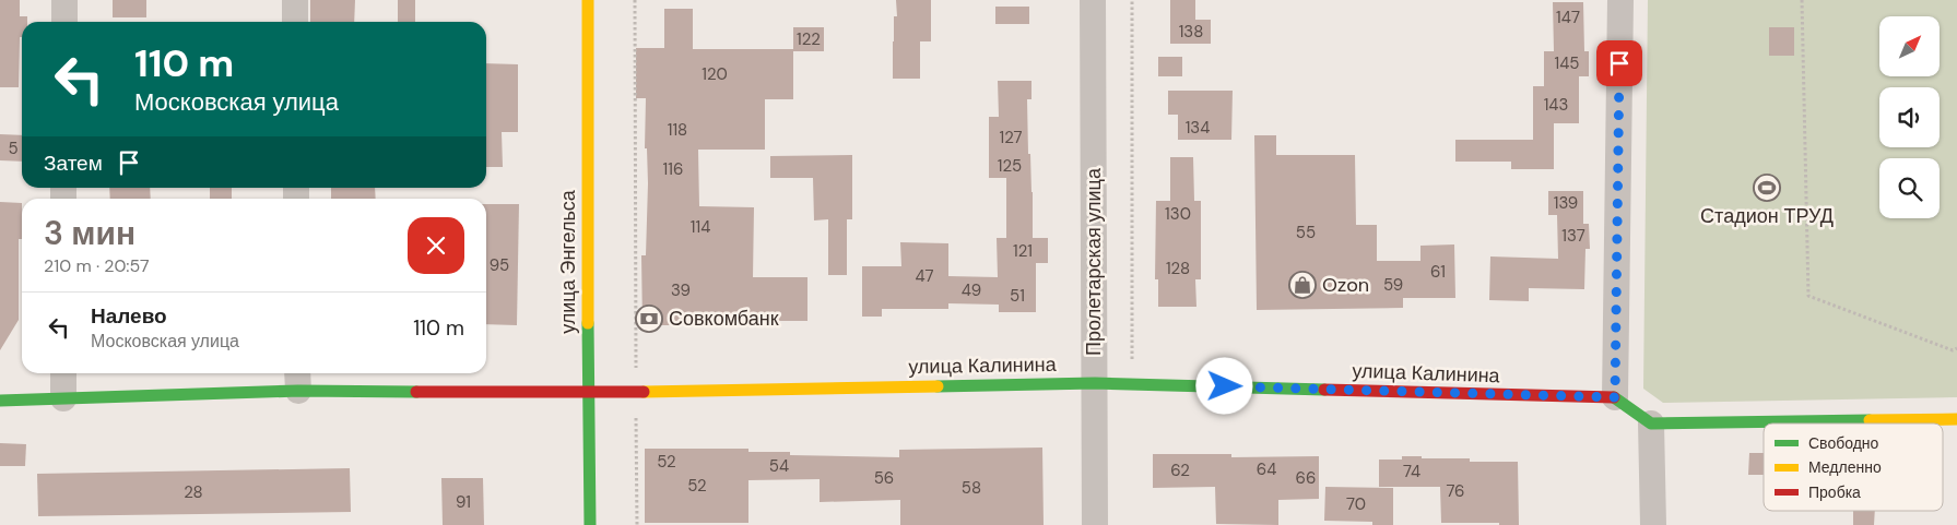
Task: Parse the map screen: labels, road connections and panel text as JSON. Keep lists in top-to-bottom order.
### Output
{
  "streets": {
    "street": ["улица Энгельса", "Пролетарская улица", "улица Калинина"]
  },
  "crossings": [
    ["улица Энгельса", "улица Калинина"],
    ["Пролетарская улица", "улица Калинина"]
  ],
  "places": {
    "sports": ["Стадион ТРУД"],
    "shop": ["Ozon"],
    "bank": ["Совкомбанк"]
  },
  "house_numbers": [
    "147",
    "138",
    "122",
    "145",
    "120",
    "143",
    "134",
    "118",
    "127",
    "5",
    "125",
    "116",
    "139",
    "130",
    "114",
    "55",
    "137",
    "121",
    "95",
    "128",
    "61",
    "47",
    "59",
    "39",
    "49",
    "51",
    "52",
    "54",
    "64",
    "62",
    "74",
    "56",
    "66",
    "52",
    "58",
    "76",
    "28",
    "91",
    "70"
  ],
  "legend": ["Свободно", "Медленно", "Пробка"],
  "north": "top right",
  "page": {
    "turn": ["110 m", "Московская улица"],
    "then": "Затем",
    "heading": ["3 мин", "210 m · 20:57"],
    "list": [
      {
        "name": "Налево",
        "note": "Московская улица",
        "value": "110 m"
      }
    ]
  }
}
